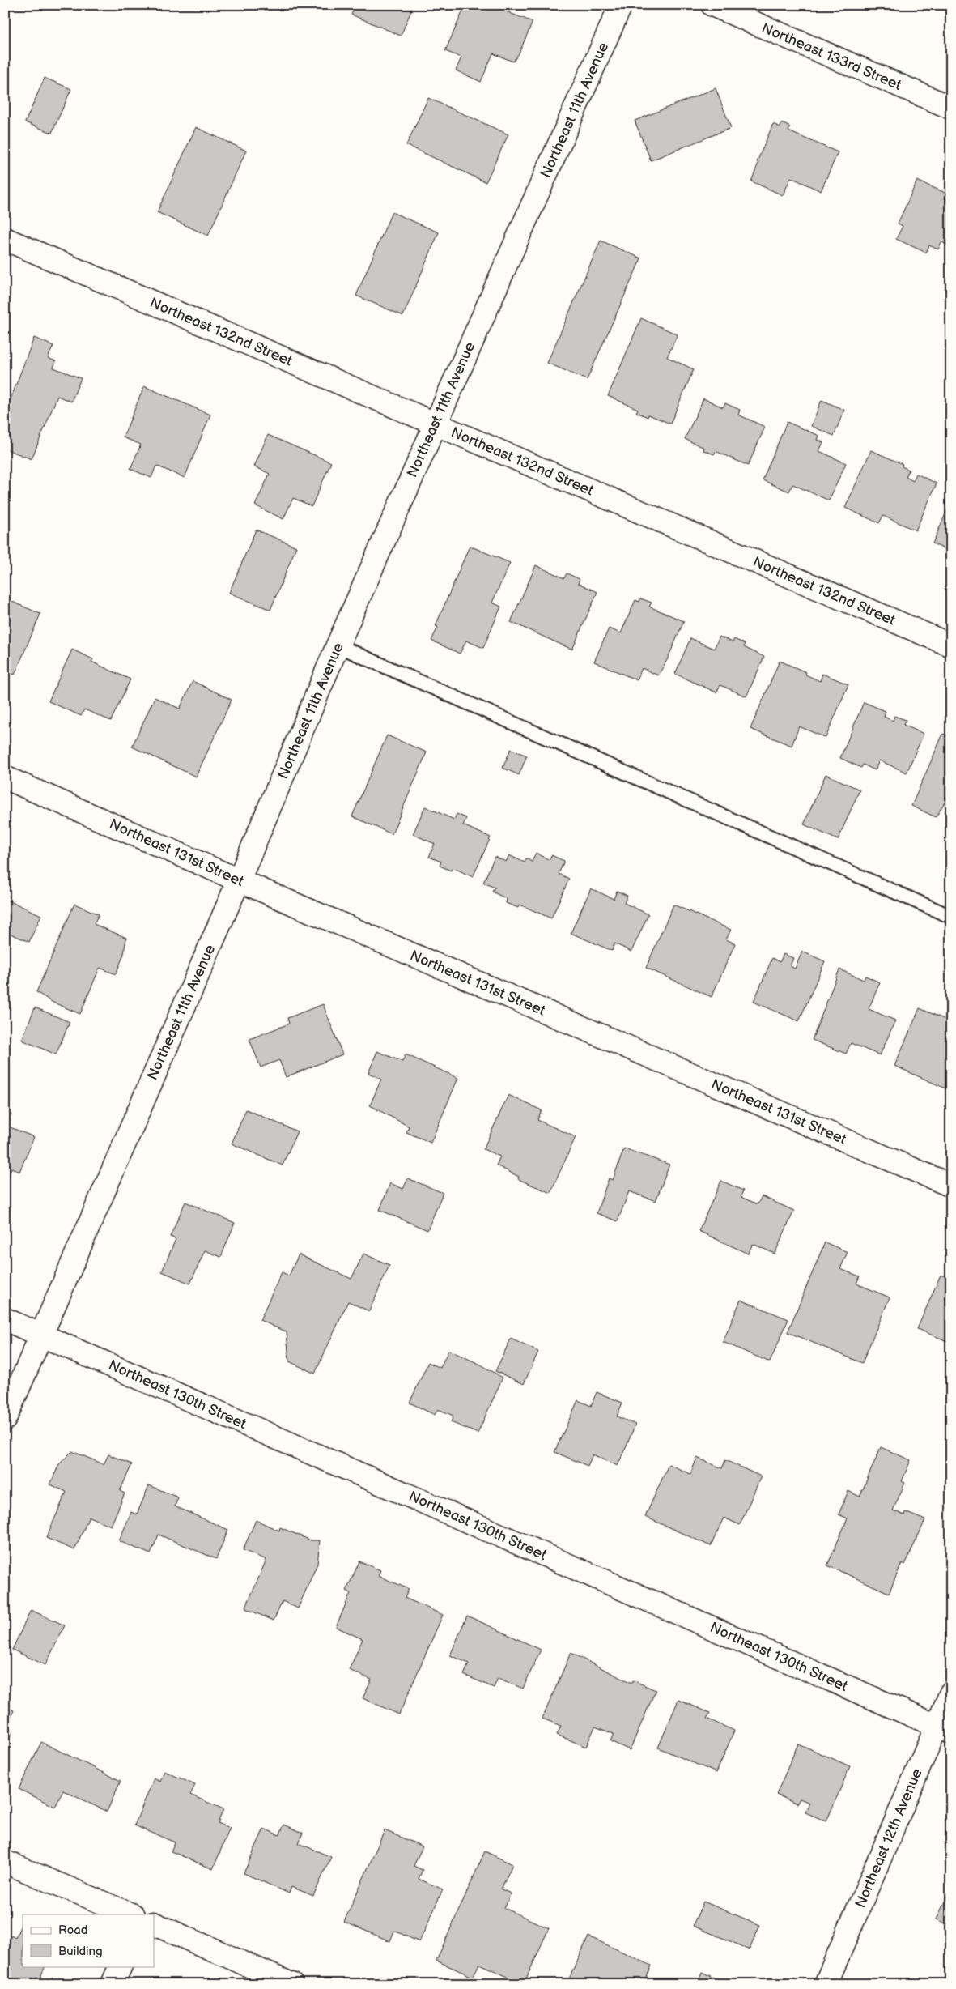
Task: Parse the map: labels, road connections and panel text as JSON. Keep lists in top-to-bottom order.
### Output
{
  "streets": {
    "street": [
      "Northeast 133rd Street",
      "Northeast 11th Avenue",
      "Northeast 132nd Street",
      "Northeast 131st Street",
      "Northeast 130th Street",
      "Northeast 12th Avenue"
    ]
  },
  "crossings": [
    ["Northeast 11th Avenue", "Northeast 132nd Street"],
    ["Northeast 11th Avenue", "Northeast 131st Street"],
    ["Northeast 11th Avenue", "Northeast 130th Street"],
    ["Northeast 130th Street", "Northeast 12th Avenue"]
  ],
  "legend": ["Road", "Building"]
}
